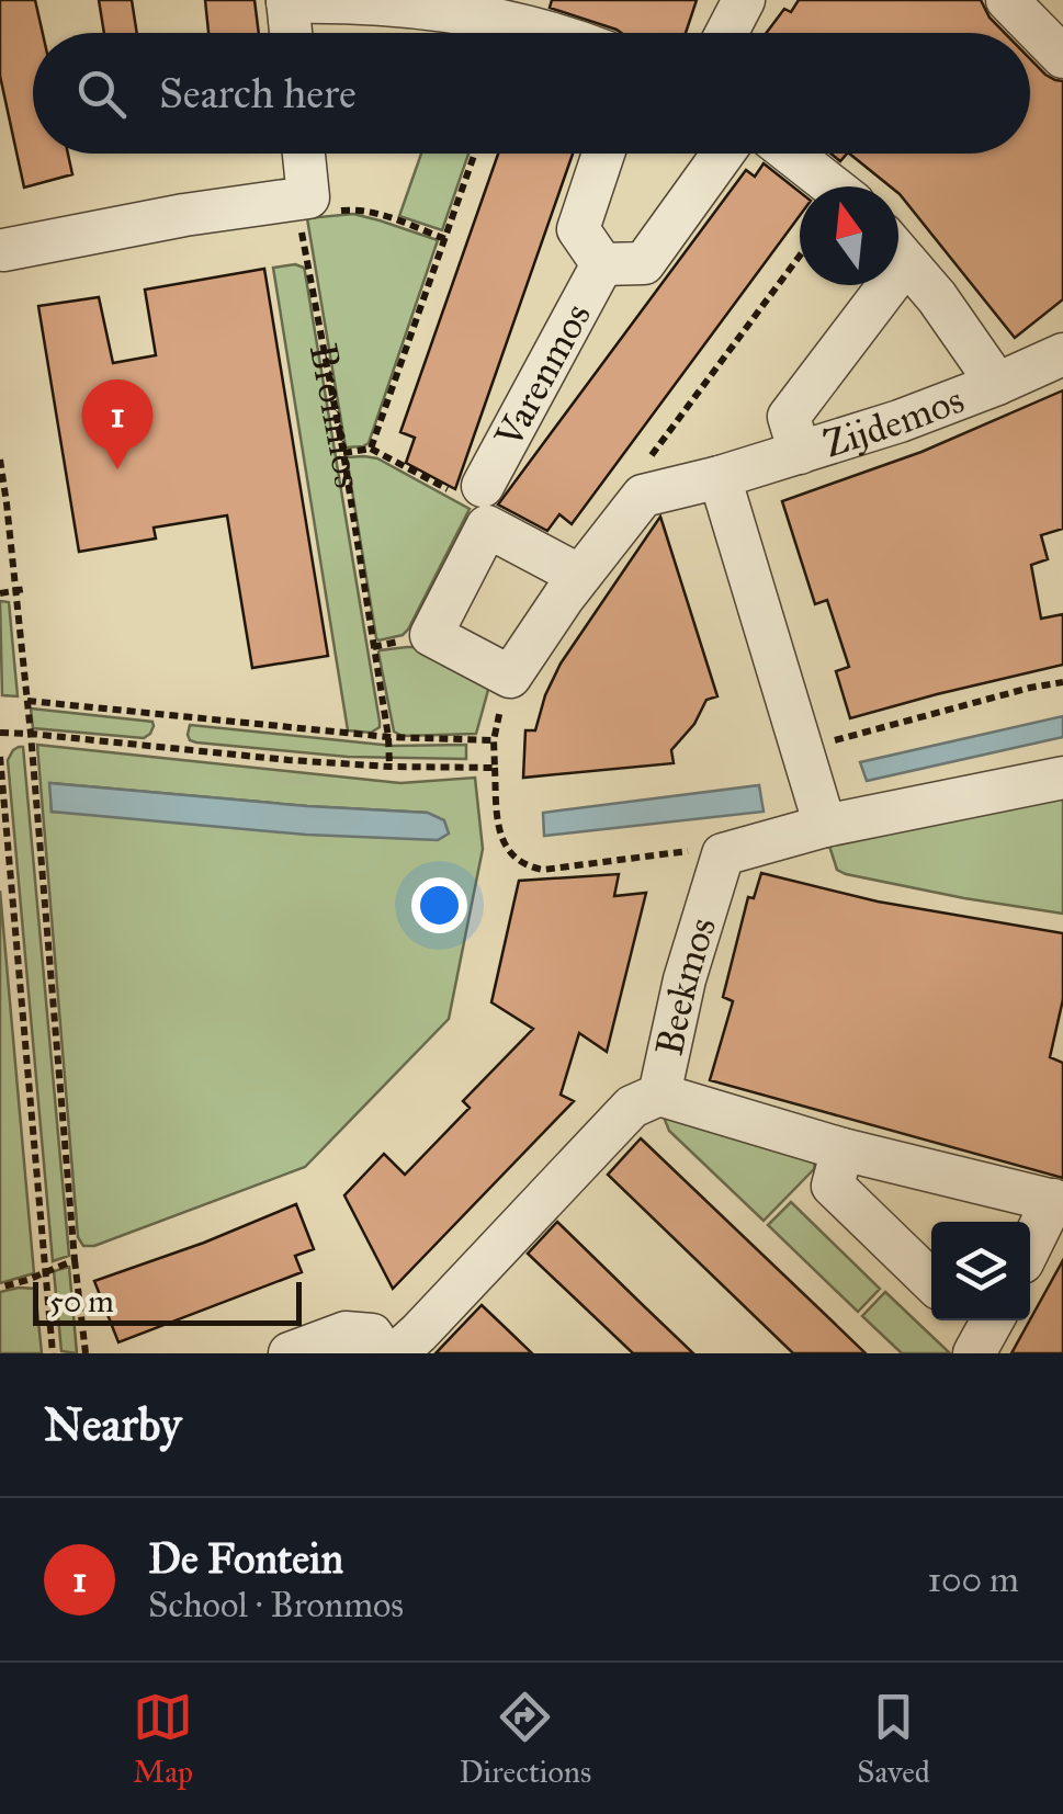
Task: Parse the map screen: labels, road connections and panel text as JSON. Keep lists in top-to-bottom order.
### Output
{
  "streets": {
    "street": ["Varenmos", "Zijdemos", "Beekmos"],
    "path": ["Bronmos"]
  },
  "scale_bar": "50 m",
  "north": "top",
  "page": {
    "search": "Search here",
    "pins": "1",
    "scale": "50 m",
    "heading": "Nearby",
    "list": [
      {
        "mark": "1",
        "name": "De Fontein",
        "note": "School · Bronmos",
        "value": "100 m"
      }
    ],
    "nav": ["Map", "Directions", "Saved"]
  }
}
